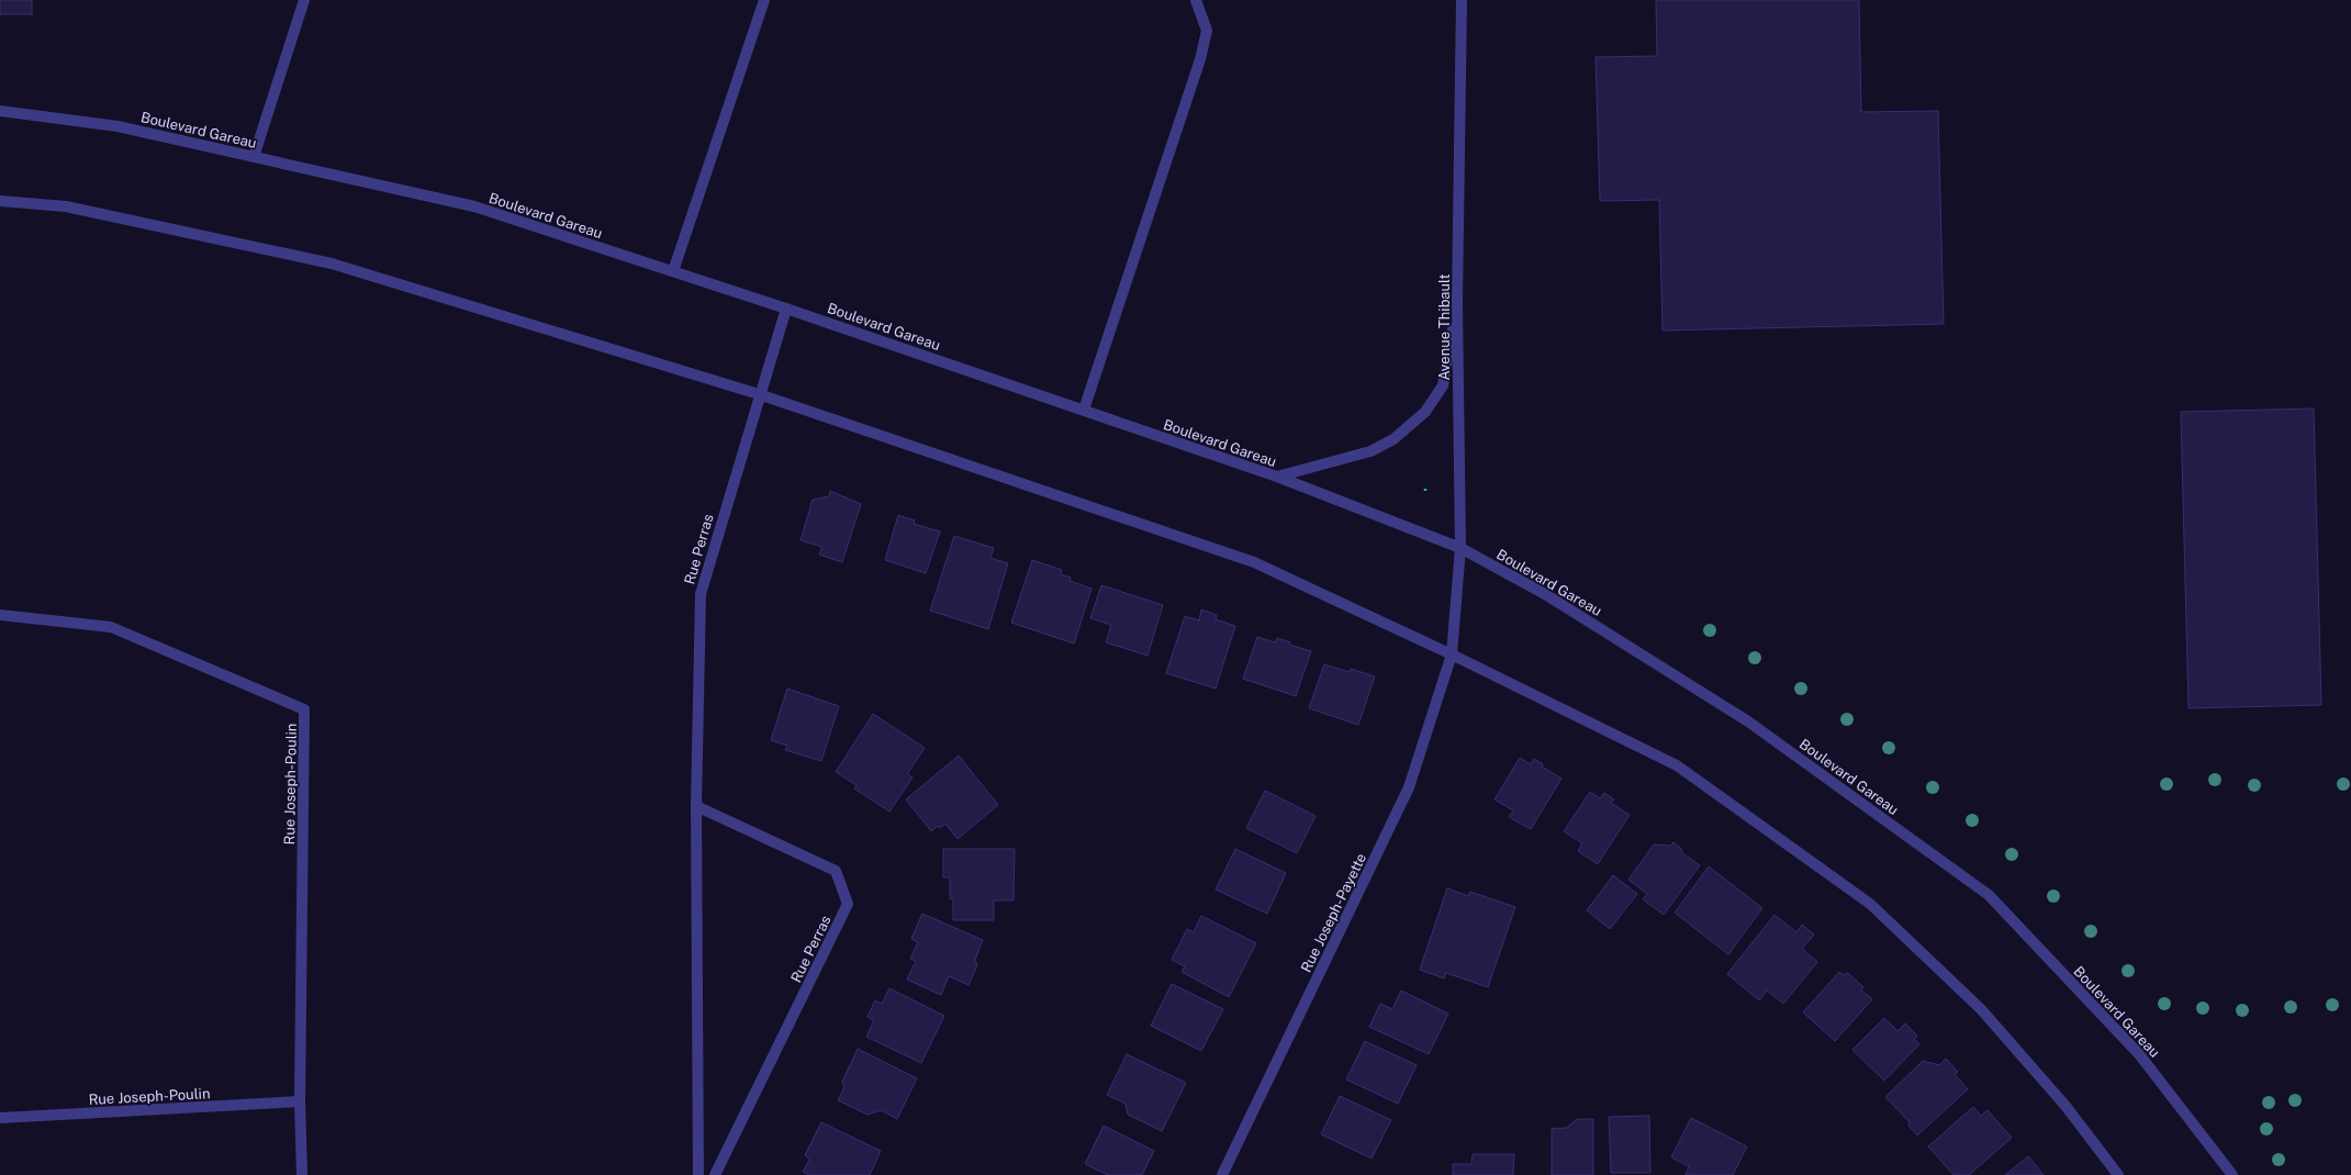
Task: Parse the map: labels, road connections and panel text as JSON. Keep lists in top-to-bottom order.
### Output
{
  "streets": {
    "street": [
      "Boulevard Gareau",
      "Avenue Thibault",
      "Rue Perras",
      "Rue Joseph-Poulin",
      "Rue Joseph-Payette"
    ]
  },
  "crossings": [
    ["Boulevard Gareau", "Avenue Thibault"],
    ["Boulevard Gareau", "Rue Perras"],
    ["Avenue Thibault", "Rue Joseph-Payette"]
  ]
}
